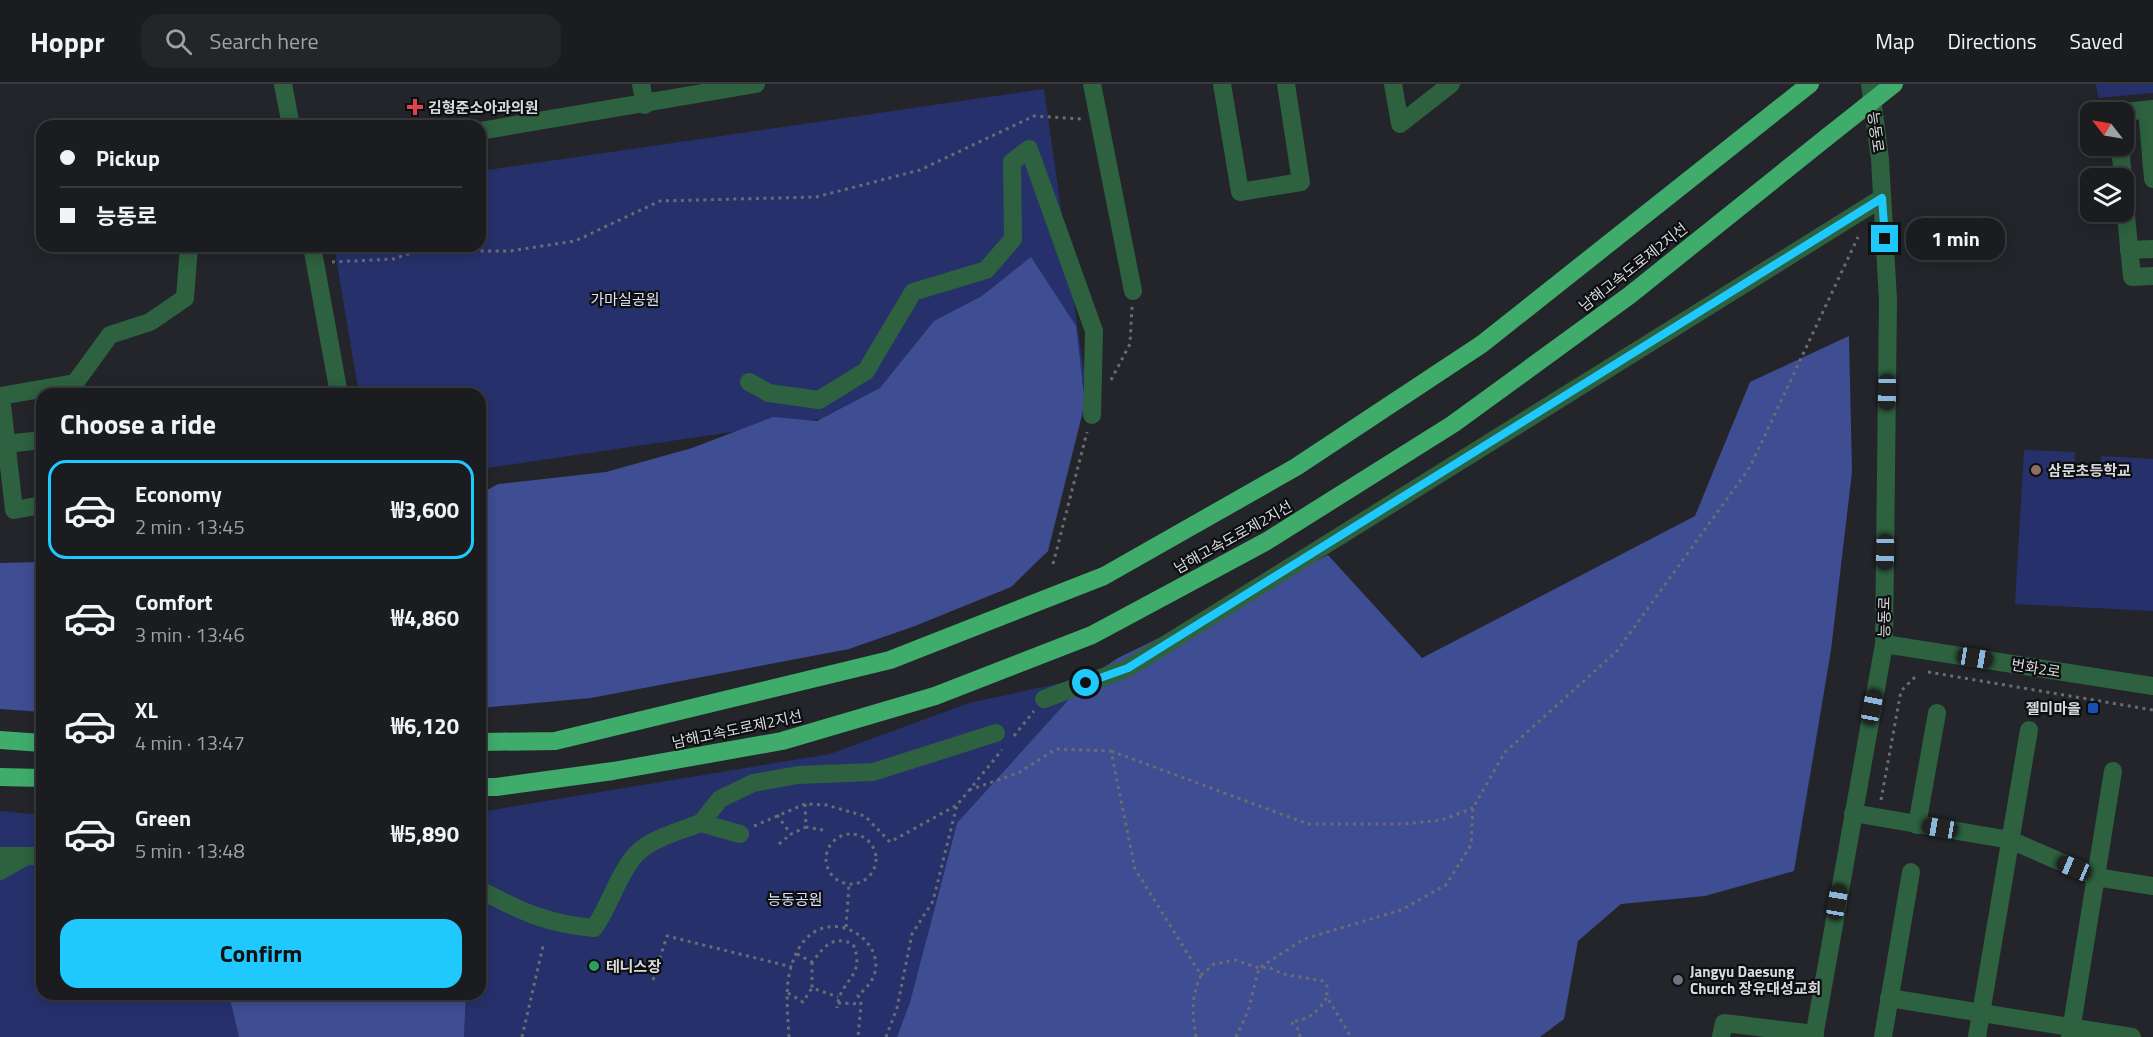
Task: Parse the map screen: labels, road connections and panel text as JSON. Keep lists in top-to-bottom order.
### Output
{
  "streets": {
    "highway": ["남해고속도로제2지선"],
    "street": ["능동로", "번화2로"]
  },
  "crossings": [
    ["능동로", "번화2로"]
  ],
  "parks": ["가마실공원", "능동공원"],
  "places": {
    "health": ["김형준소아과의원"],
    "other": ["삼문초등학교", "테니스장", "Jangyu Daesung Church 장유대성교회"],
    "transit": ["젤미마을"]
  },
  "north": "top left",
  "page": {
    "header": "Hoppr",
    "search": "Search here",
    "nav": ["Map", "Directions", "Saved"],
    "banner": ["Pickup", "능동로"],
    "bubble": "1 min",
    "heading": "Choose a ride",
    "list": [
      {
        "name": "Economy",
        "note": "2 min · 13:45",
        "value": "₩3,600"
      },
      {
        "name": "Comfort",
        "note": "3 min · 13:46",
        "value": "₩4,860"
      },
      {
        "name": "XL",
        "note": "4 min · 13:47",
        "value": "₩6,120"
      },
      {
        "name": "Green",
        "note": "5 min · 13:48",
        "value": "₩5,890"
      }
    ],
    "buttons": "Confirm"
  }
}
